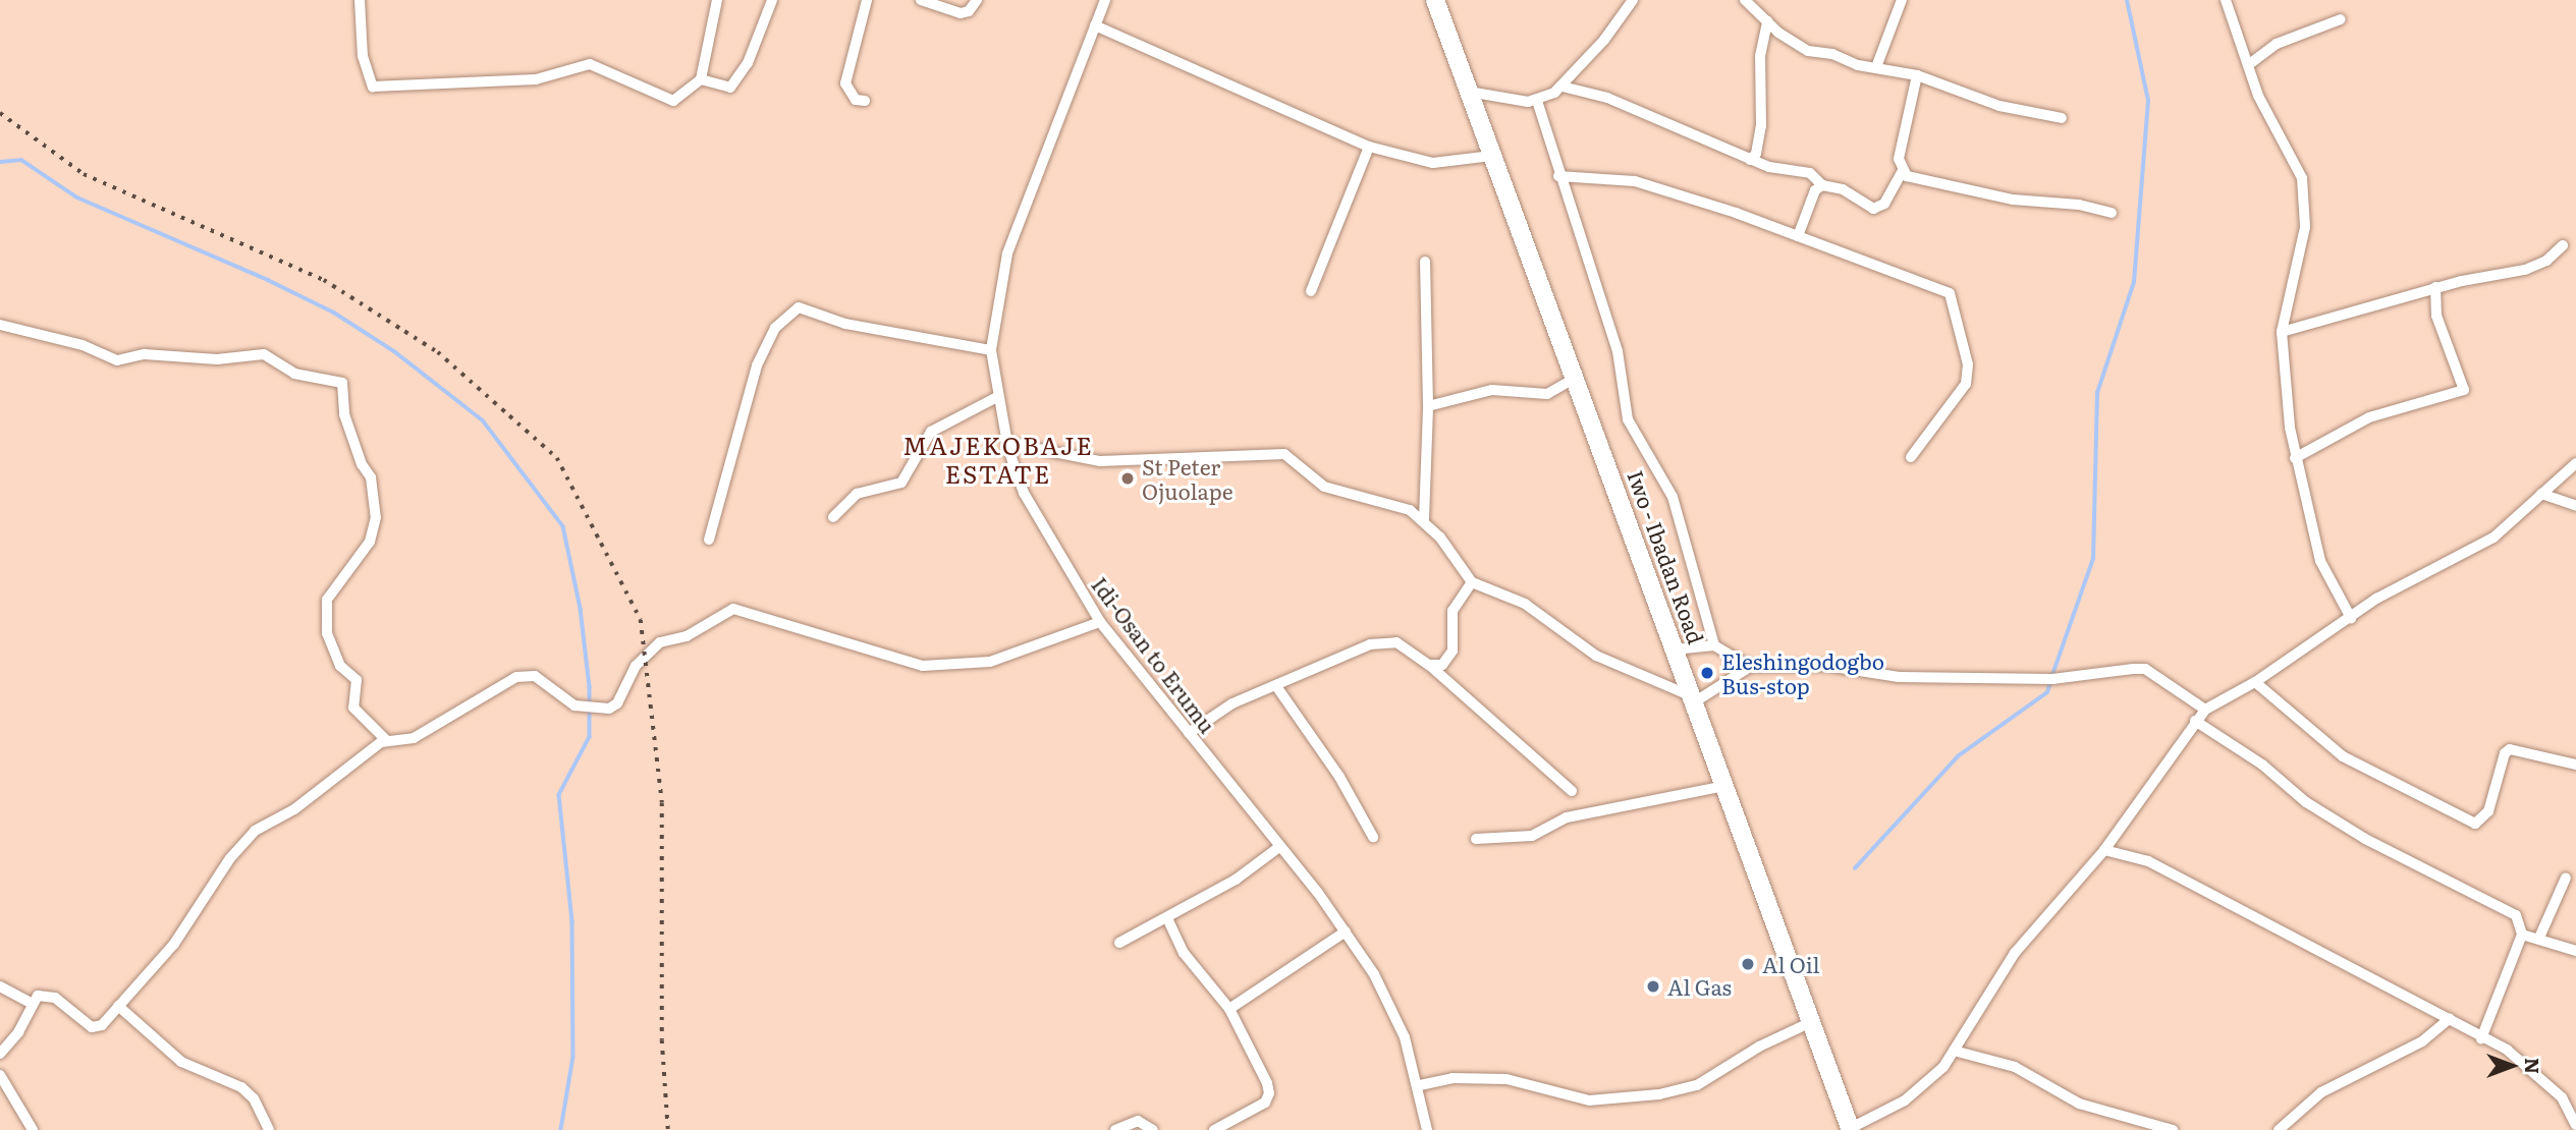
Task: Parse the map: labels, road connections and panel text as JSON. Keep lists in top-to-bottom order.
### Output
{
  "streets": {
    "main road": ["Iwo - Ibadan Road"],
    "street": ["Idi-Osan to Erumu"]
  },
  "districts": ["MAJEKOBAJE ESTATE"],
  "places": [
    "St Peter Ojuolape",
    "Eleshingodogbo Bus-stop",
    "Al Oil",
    "Al Gas"
  ],
  "north": "right"
}
